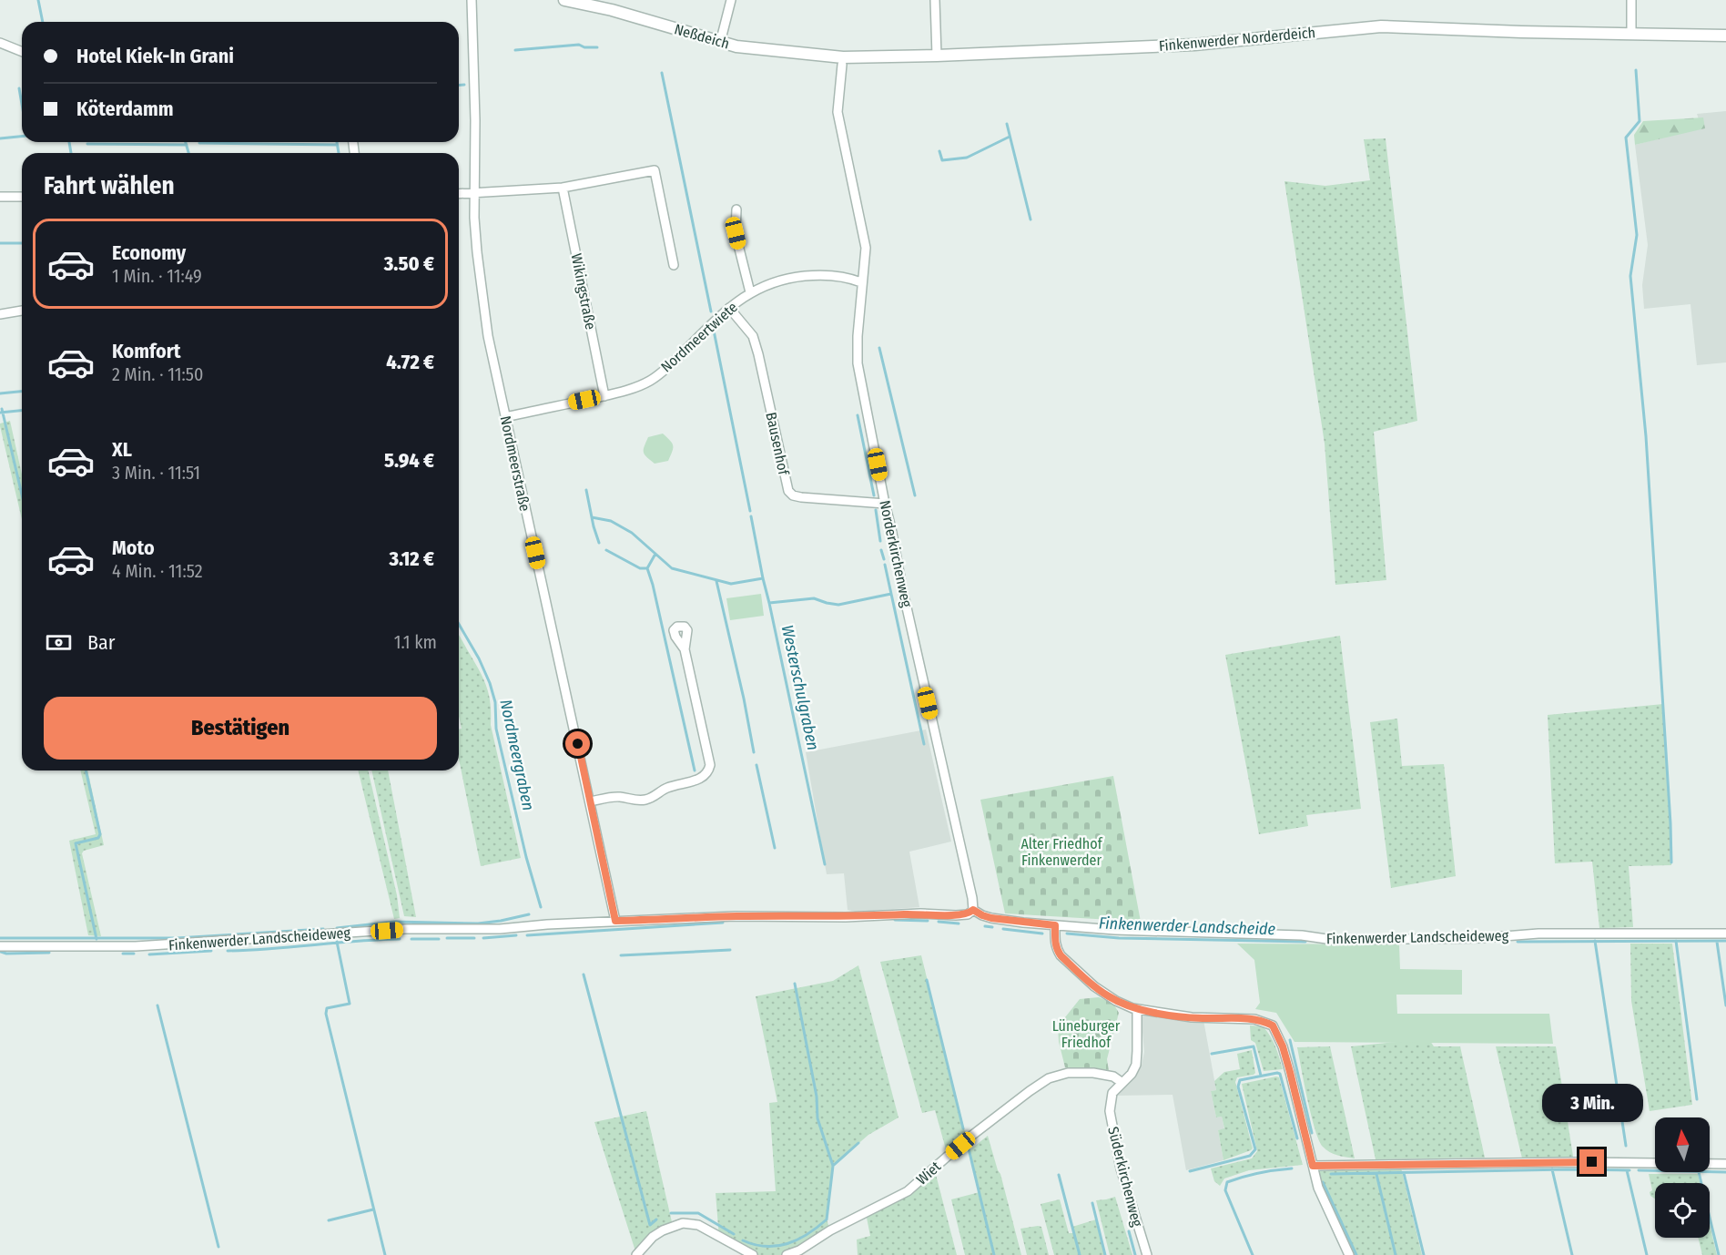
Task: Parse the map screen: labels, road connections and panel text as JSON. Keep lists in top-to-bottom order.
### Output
{
  "streets": {
    "street": [
      "Neßdeich",
      "Finkenwerder Norderdeich",
      "Wikingstraße",
      "Nordmeertwiete",
      "Bausenhof",
      "Nordmeerstraße",
      "Norderkirchenweg",
      "Finkenwerder Landscheideweg",
      "Wiet",
      "Süderkirchenweg"
    ]
  },
  "crossings": [
    ["Neßdeich", "Finkenwerder Norderdeich"],
    ["Neßdeich", "Norderkirchenweg"],
    ["Finkenwerder Norderdeich", "Norderkirchenweg"],
    ["Wikingstraße", "Nordmeertwiete"],
    ["Nordmeertwiete", "Bausenhof"],
    ["Nordmeertwiete", "Nordmeerstraße"],
    ["Nordmeertwiete", "Norderkirchenweg"],
    ["Bausenhof", "Norderkirchenweg"],
    ["Nordmeerstraße", "Finkenwerder Landscheideweg"],
    ["Norderkirchenweg", "Finkenwerder Landscheideweg"],
    ["Wiet", "Süderkirchenweg"]
  ],
  "water": ["Westerschulgraben", "Nordmeergraben", "Finkenwerder Landscheide"],
  "parks": ["Alter Friedhof Finkenwerder", "Lüneburger Friedhof"],
  "north": "top",
  "page": {
    "banner": ["Hotel Kiek-In Grani", "Köterdamm"],
    "heading": "Fahrt wählen",
    "list": [
      {
        "name": "Economy",
        "note": "1 Min. · 11:49",
        "value": "3.50 €"
      },
      {
        "name": "Komfort",
        "note": "2 Min. · 11:50",
        "value": "4.72 €"
      },
      {
        "name": "XL",
        "note": "3 Min. · 11:51",
        "value": "5.94 €"
      },
      {
        "name": "Moto",
        "note": "4 Min. · 11:52",
        "value": "3.12 €"
      }
    ],
    "pay": ["Bar", "1.1 km"],
    "buttons": "Bestätigen",
    "bubble": "3 Min."
  }
}
